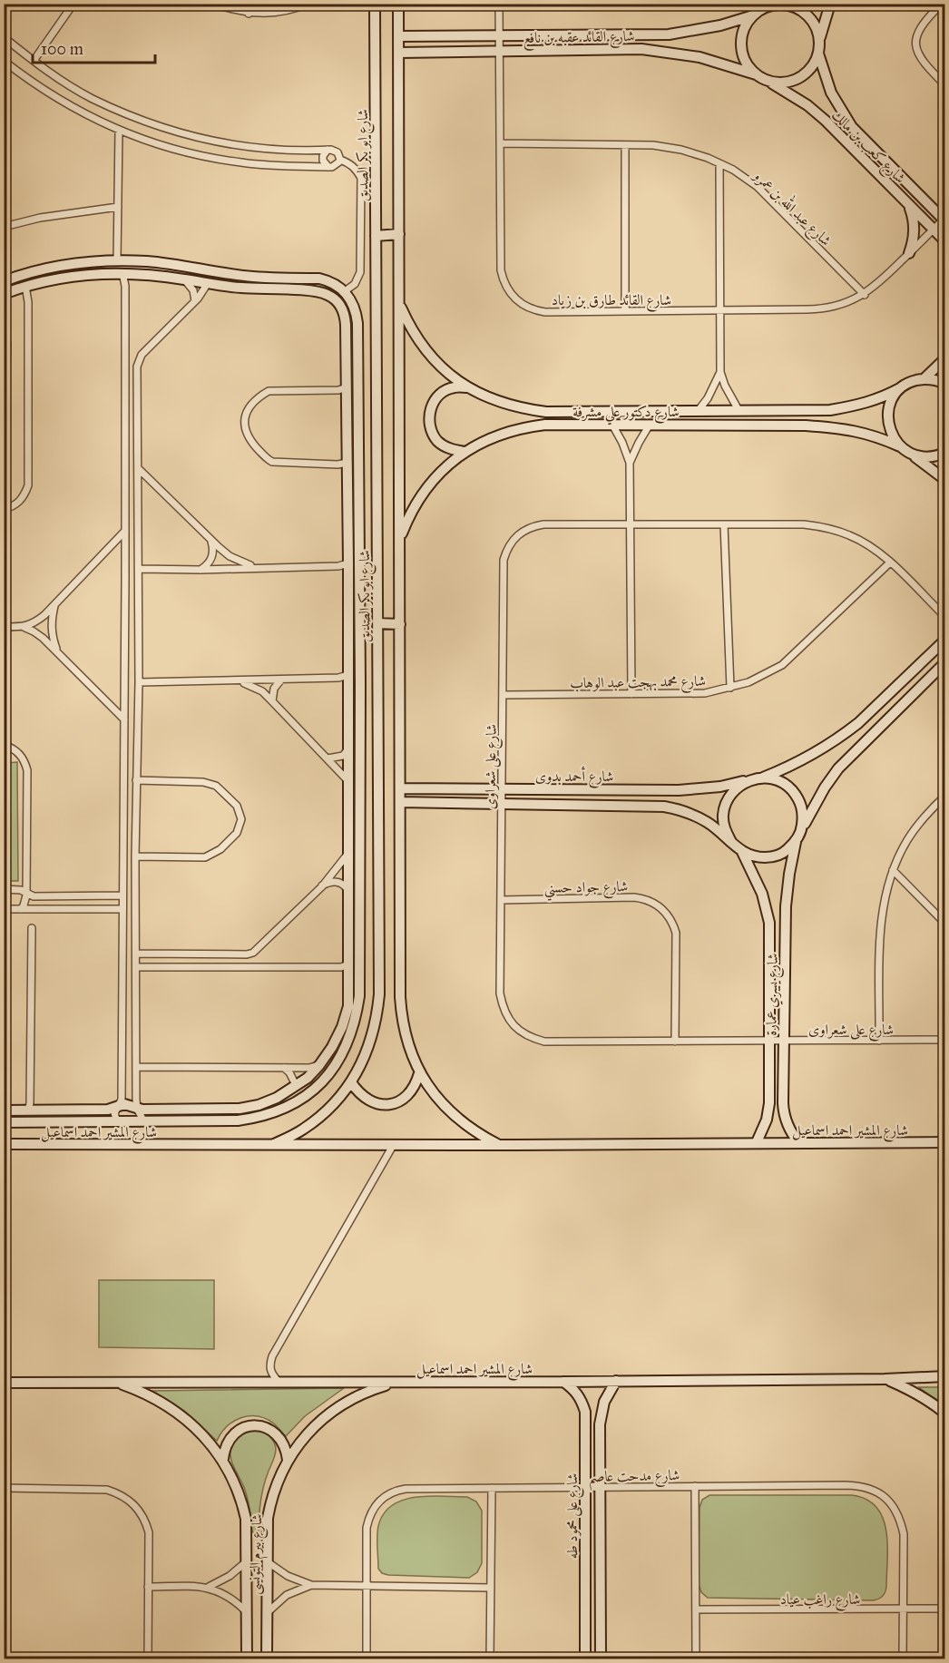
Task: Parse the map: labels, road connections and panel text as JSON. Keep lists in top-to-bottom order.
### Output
{
  "streets": {
    "street": [
      "شارع القائد عقبه بن نافع",
      "شارع كعب بن مالك",
      "شارع ابو بكر الصديق",
      "شارع عبد الله بن عمرو",
      "شارع القائد طارق بن زياد",
      "شارع دكتور علي مشرفة",
      "شارع محمد بهجت عبد الوهاب",
      "شارع على شعراوى",
      "شارع أحمد بدوى",
      "شارع جواد حسني",
      "شارع يسري عمارة",
      "شارع المشير احمد اسماعيل",
      "شارع مدحت عاصم",
      "شارع على محمود طه",
      "شارع بيرم التونسى",
      "شارع راغب عياد"
    ]
  },
  "crossings": [
    ["شارع القائد عقبه بن نافع", "شارع كعب بن مالك"],
    ["شارع القائد عقبه بن نافع", "شارع القائد طارق بن زياد"],
    ["شارع كعب بن مالك", "شارع القائد طارق بن زياد"],
    ["شارع ابو بكر الصديق", "شارع المشير احمد اسماعيل"],
    ["شارع عبد الله بن عمرو", "شارع القائد طارق بن زياد"],
    ["شارع محمد بهجت عبد الوهاب", "شارع على شعراوى"],
    ["شارع على شعراوى", "شارع أحمد بدوى"],
    ["شارع على شعراوى", "شارع جواد حسني"],
    ["شارع على شعراوى", "شارع يسري عمارة"],
    ["شارع أحمد بدوى", "شارع يسري عمارة"],
    ["شارع يسري عمارة", "شارع المشير احمد اسماعيل"],
    ["شارع المشير احمد اسماعيل", "شارع على محمود طه"],
    ["شارع المشير احمد اسماعيل", "شارع بيرم التونسى"],
    ["شارع مدحت عاصم", "شارع على محمود طه"],
    ["شارع مدحت عاصم", "شارع راغب عياد"]
  ],
  "scale_bar": "100 m"
}
